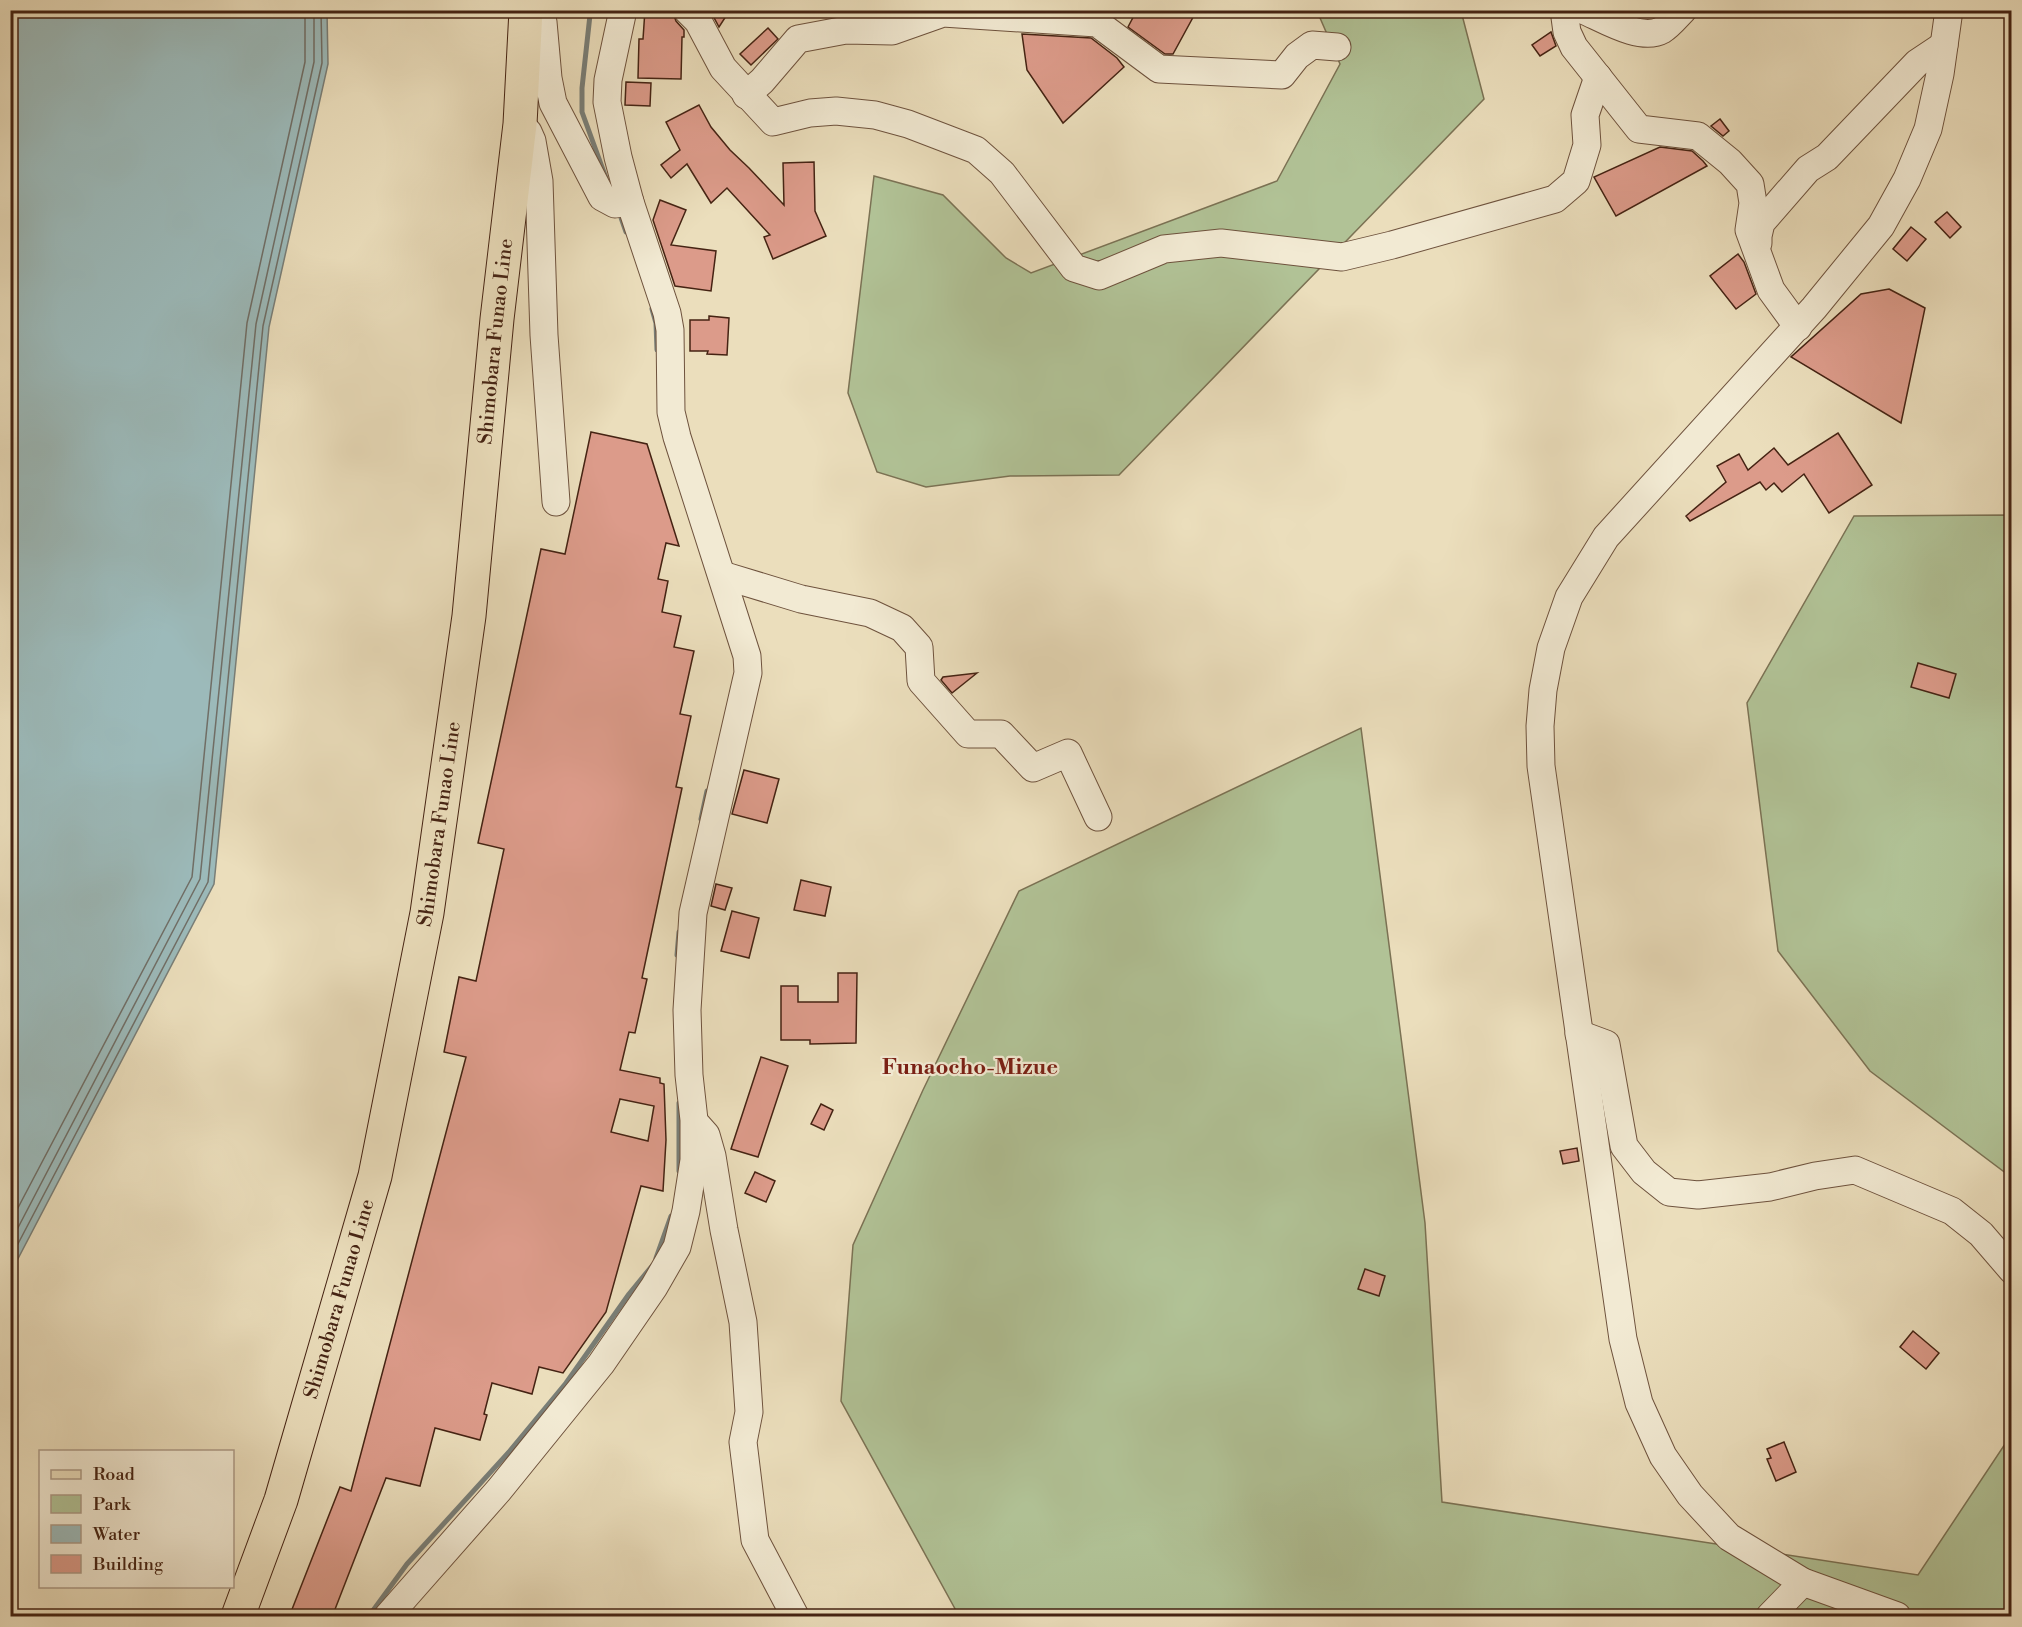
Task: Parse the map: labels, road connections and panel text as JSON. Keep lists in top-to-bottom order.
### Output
{
  "streets": {
    "main road": ["Shimobara Funao Line"]
  },
  "districts": ["Funaocho-Mizue"],
  "legend": [
    "Road",
    "Park",
    "Water",
    "Building"
  ]
}
